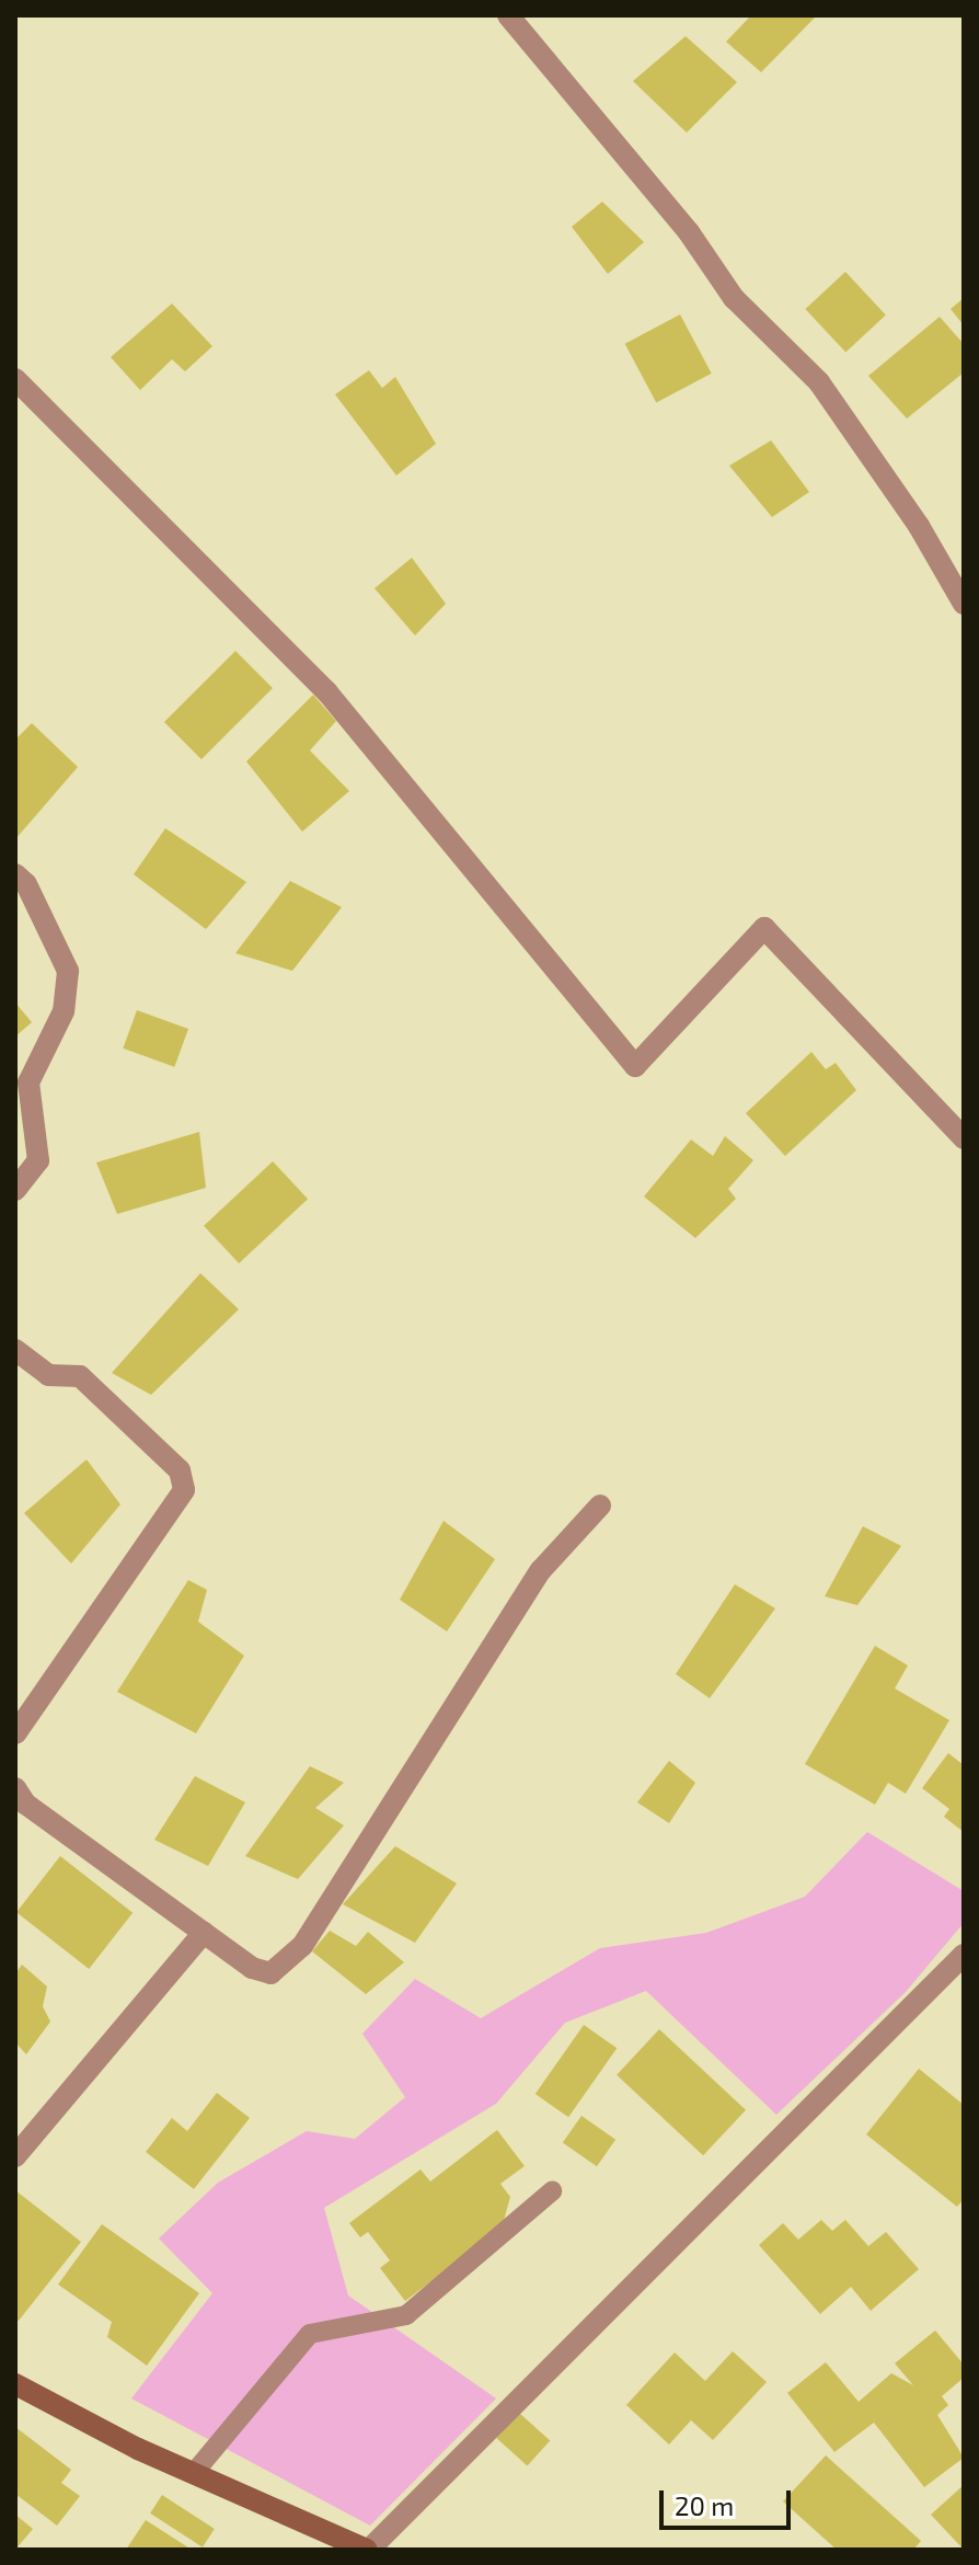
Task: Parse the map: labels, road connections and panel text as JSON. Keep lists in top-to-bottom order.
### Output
{
  "scale_bar": "20 m"
}
